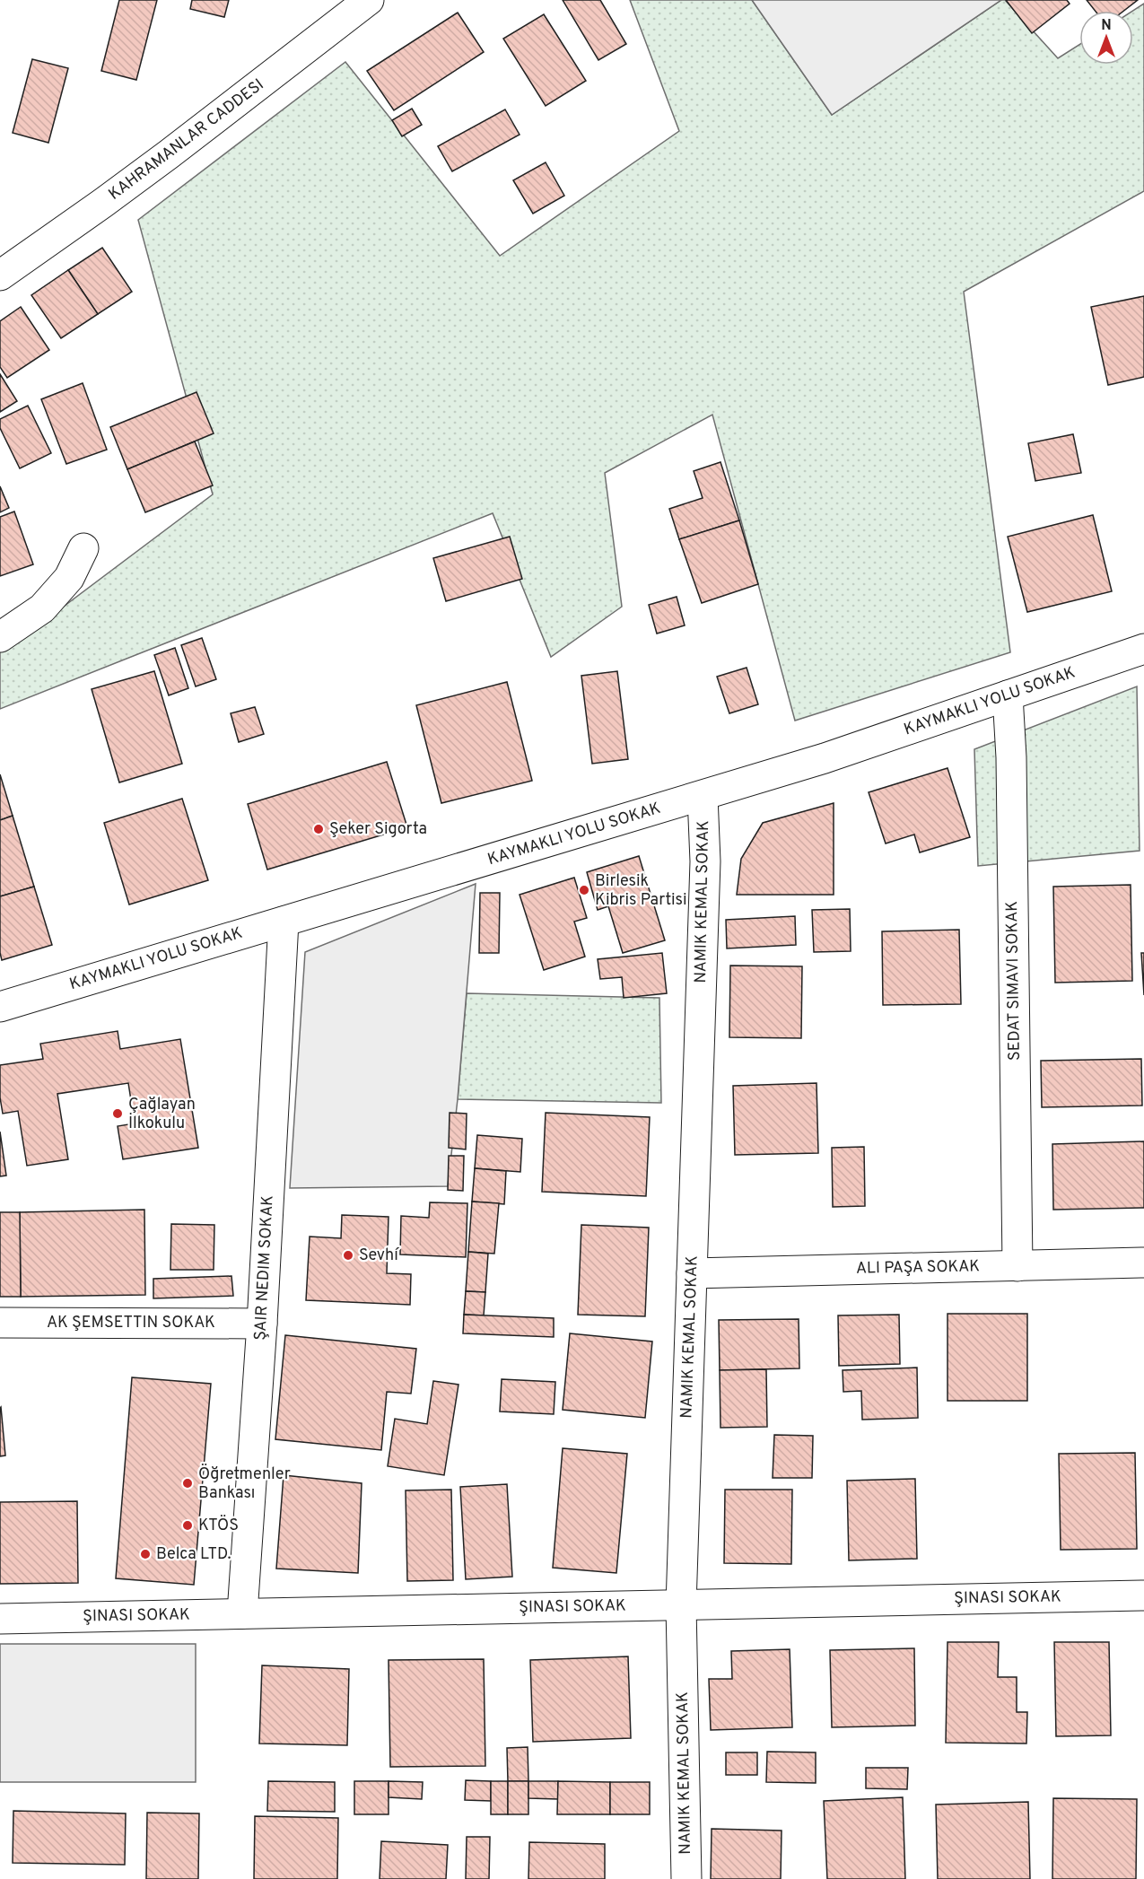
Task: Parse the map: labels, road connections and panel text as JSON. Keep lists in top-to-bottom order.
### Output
{
  "streets": {
    "street": [
      "KAHRAMANLAR CADDESI",
      "SEDAT SIMAVI SOKAK",
      "ŞAIR NEDIM SOKAK",
      "ALI PAŞA SOKAK",
      "AK ŞEMSETTIN SOKAK",
      "ŞINASI SOKAK"
    ]
  },
  "crossings": [
    ["SEDAT SIMAVI SOKAK", "ALI PAŞA SOKAK"],
    ["ŞAIR NEDIM SOKAK", "AK ŞEMSETTIN SOKAK"],
    ["ŞAIR NEDIM SOKAK", "ŞINASI SOKAK"]
  ],
  "places": [
    "Şeker Sigorta",
    "Birlesik Kibris Partisi",
    "Çağlayan İlkokulu",
    "Sevhí",
    "Öğretmenler Bankası",
    "KTÖS",
    "Belca LTD."
  ],
  "north": "top"
}
